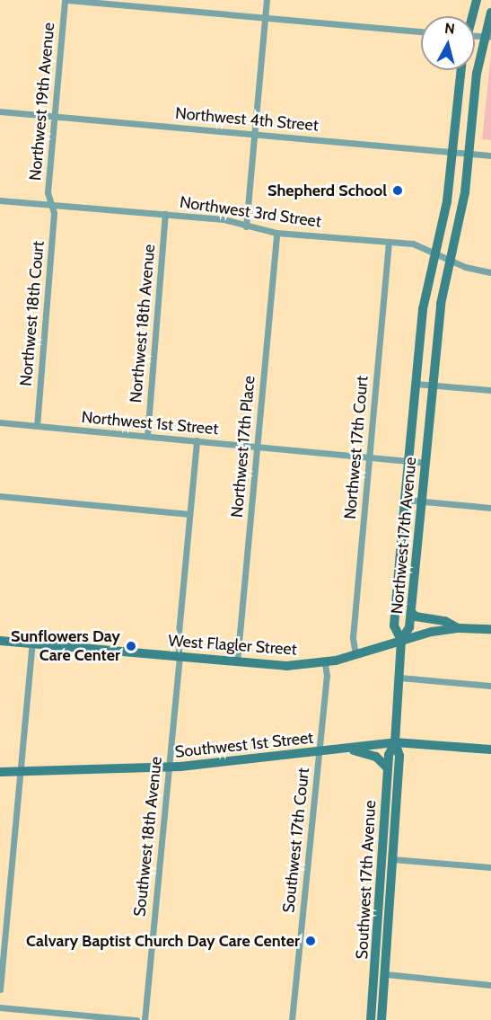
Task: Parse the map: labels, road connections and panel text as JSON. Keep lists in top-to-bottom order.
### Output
{
  "streets": {
    "main road": [
      "Northwest 17th Avenue",
      "West Flagler Street",
      "Southwest 1st Street",
      "Southwest 17th Avenue"
    ],
    "street": [
      "Northwest 19th Avenue",
      "Northwest 4th Street",
      "Northwest 3rd Street",
      "Northwest 18th Court",
      "Northwest 18th Avenue",
      "Northwest 1st Street",
      "Northwest 17th Place",
      "Northwest 17th Court",
      "Southwest 18th Avenue",
      "Southwest 17th Court"
    ]
  },
  "crossings": [
    ["Northwest 19th Avenue", "Northwest 4th Street"],
    ["Northwest 19th Avenue", "Northwest 3rd Street"],
    ["Northwest 19th Avenue", "Northwest 18th Court"],
    ["Northwest 4th Street", "Northwest 17th Avenue"],
    ["Northwest 3rd Street", "Northwest 18th Court"],
    ["Northwest 3rd Street", "Northwest 18th Avenue"],
    ["Northwest 3rd Street", "Northwest 17th Place"],
    ["Northwest 3rd Street", "Northwest 17th Court"],
    ["Northwest 3rd Street", "Northwest 17th Avenue"],
    ["Northwest 18th Court", "Northwest 1st Street"],
    ["Northwest 18th Avenue", "Northwest 1st Street"],
    ["Northwest 1st Street", "Northwest 17th Place"],
    ["Northwest 1st Street", "Northwest 17th Court"],
    ["Northwest 1st Street", "Northwest 17th Avenue"],
    ["Northwest 17th Place", "West Flagler Street"],
    ["Northwest 17th Court", "West Flagler Street"],
    ["Northwest 17th Avenue", "West Flagler Street"],
    ["Northwest 17th Avenue", "Southwest 17th Avenue"],
    ["West Flagler Street", "Southwest 18th Avenue"],
    ["West Flagler Street", "Southwest 17th Court"],
    ["West Flagler Street", "Southwest 17th Avenue"],
    ["Southwest 1st Street", "Southwest 18th Avenue"],
    ["Southwest 1st Street", "Southwest 17th Court"],
    ["Southwest 1st Street", "Southwest 17th Avenue"]
  ],
  "places": ["Shepherd School", "Sunflowers Day Care Center", "Calvary Baptist Church Day Care Center"],
  "north": "top"
}
